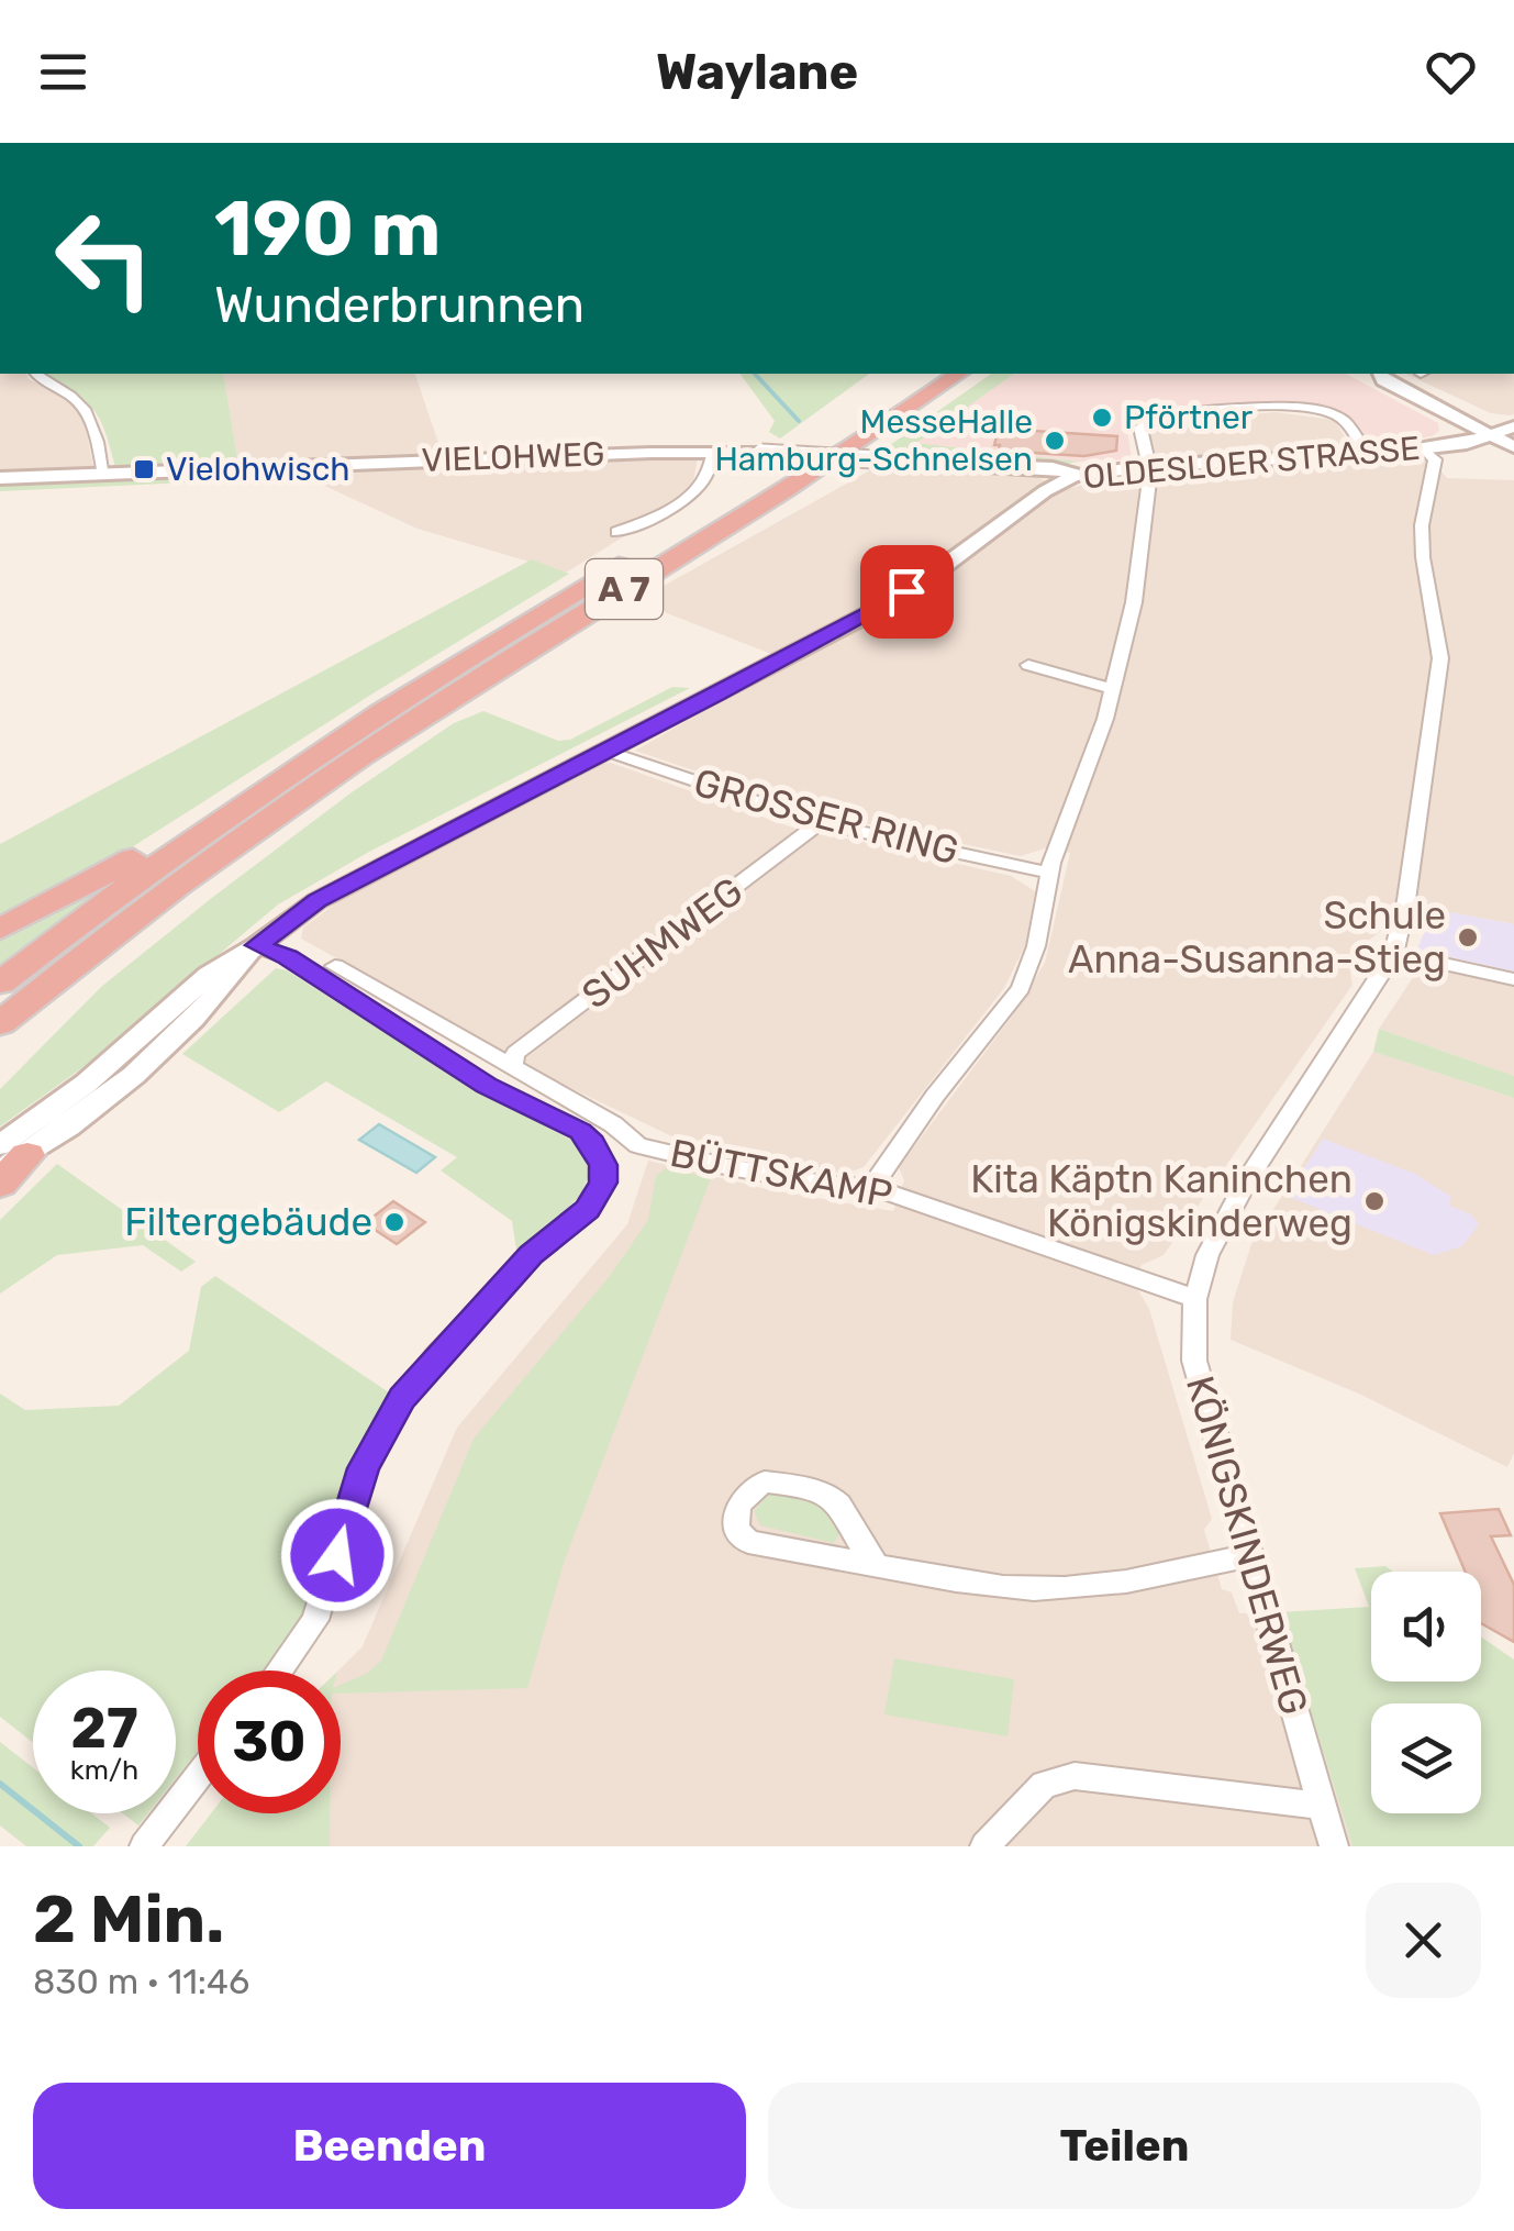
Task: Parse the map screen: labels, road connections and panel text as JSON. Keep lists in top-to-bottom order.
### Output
{
  "streets": {
    "highway": ["A 7"],
    "main road": ["VIELOHWEG", "OLDESLOER STRASSE"],
    "street": [
      "GROSSER RING",
      "SUHMWEG",
      "BÜTTSKAMP",
      "KÖNIGSKINDERWEG"
    ]
  },
  "crossings": [
    ["VIELOHWEG", "OLDESLOER STRASSE"],
    ["OLDESLOER STRASSE", "GROSSER RING"],
    ["OLDESLOER STRASSE", "KÖNIGSKINDERWEG"],
    ["GROSSER RING", "SUHMWEG"],
    ["SUHMWEG", "BÜTTSKAMP"],
    ["BÜTTSKAMP", "KÖNIGSKINDERWEG"]
  ],
  "places": {
    "other": [
      "Pförtner",
      "MesseHalle Hamburg-Schnelsen",
      "Schule Anna-Susanna-Stieg",
      "Kita Käptn Kaninchen Königskinderweg",
      "Filtergebäude"
    ],
    "transit": ["Vielohwisch"]
  },
  "page": {
    "header": "Waylane",
    "turn": ["190 m", "Wunderbrunnen"],
    "speed": "27 km/h",
    "limit": "30",
    "heading": ["2 Min.", "830 m · 11:46"],
    "buttons": ["Beenden", "Teilen"]
  }
}
